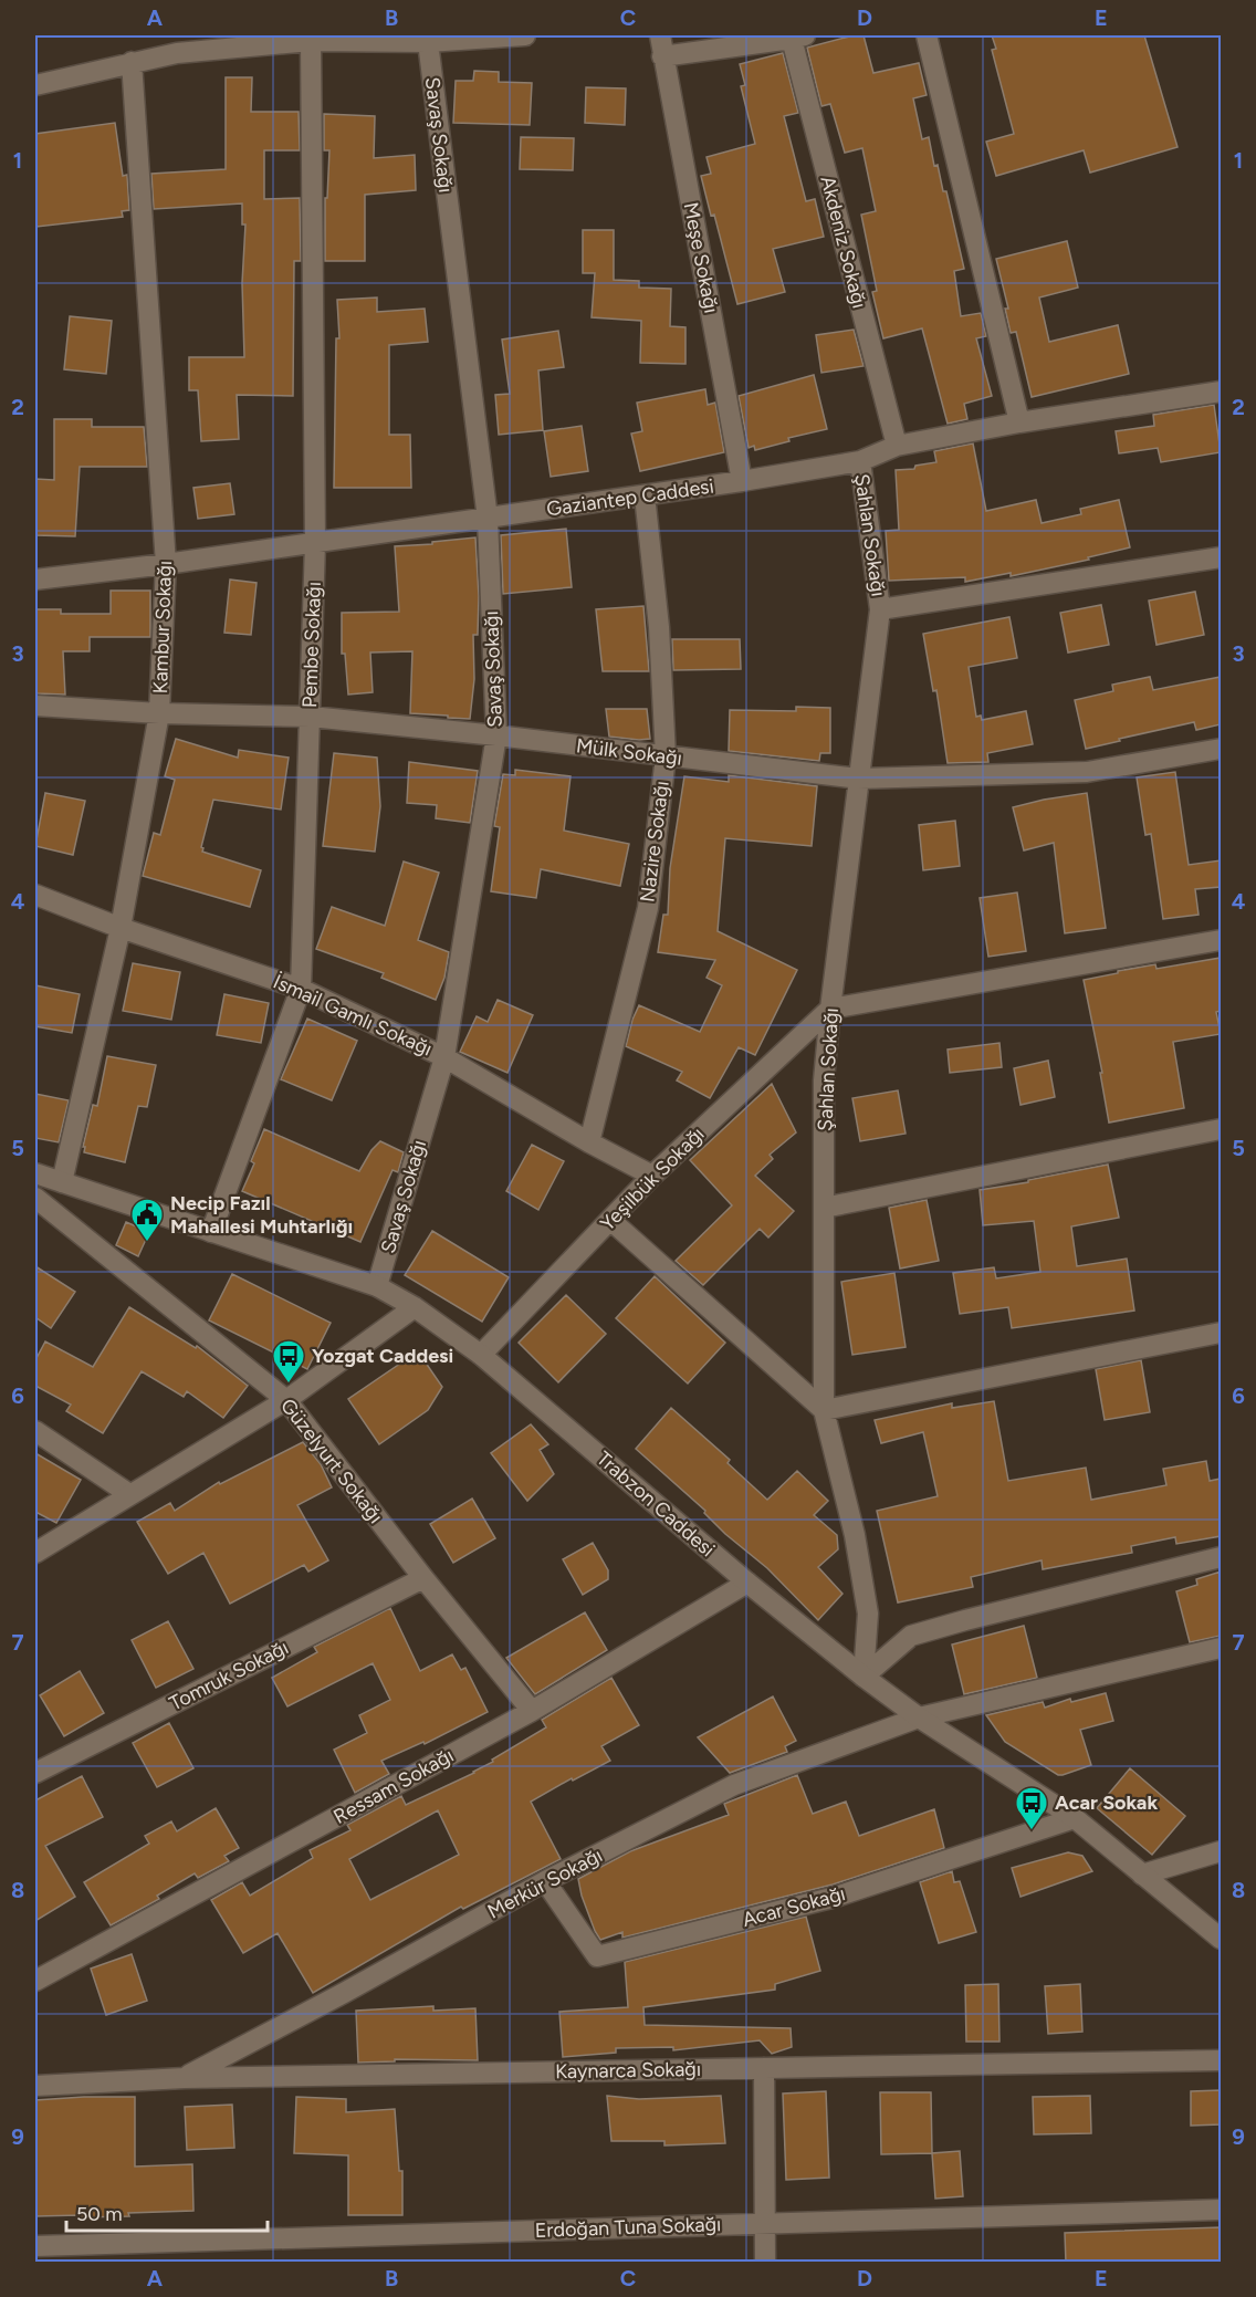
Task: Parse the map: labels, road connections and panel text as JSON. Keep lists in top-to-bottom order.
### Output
{
  "streets": {
    "street": [
      "Savaş Sokağı",
      "Akdeniz Sokağı",
      "Meşe Sokağı",
      "Gaziantep Caddesi",
      "Şahlan Sokağı",
      "Kambur Sokağı",
      "Pembe Sokağı",
      "Mülk Sokağı",
      "Nazire Sokağı",
      "İsmail Gamlı Sokağı",
      "Yeşilbük Sokağı",
      "Güzelyurt Sokağı",
      "Trabzon Caddesi",
      "Tomruk Sokağı",
      "Ressam Sokağı",
      "Merkür Sokağı",
      "Acar Sokağı",
      "Kaynarca Sokağı",
      "Erdoğan Tuna Sokağı"
    ]
  },
  "crossings": [
    ["Savaş Sokağı", "Gaziantep Caddesi"],
    ["Savaş Sokağı", "Mülk Sokağı"],
    ["Savaş Sokağı", "İsmail Gamlı Sokağı"],
    ["Savaş Sokağı", "Trabzon Caddesi"],
    ["Akdeniz Sokağı", "Gaziantep Caddesi"],
    ["Meşe Sokağı", "Gaziantep Caddesi"],
    ["Gaziantep Caddesi", "Şahlan Sokağı"],
    ["Gaziantep Caddesi", "Kambur Sokağı"],
    ["Gaziantep Caddesi", "Pembe Sokağı"],
    ["Gaziantep Caddesi", "Nazire Sokağı"],
    ["Şahlan Sokağı", "Mülk Sokağı"],
    ["Şahlan Sokağı", "Yeşilbük Sokağı"],
    ["Şahlan Sokağı", "Trabzon Caddesi"],
    ["Kambur Sokağı", "Mülk Sokağı"],
    ["Kambur Sokağı", "İsmail Gamlı Sokağı"],
    ["Kambur Sokağı", "Trabzon Caddesi"],
    ["Pembe Sokağı", "Mülk Sokağı"],
    ["Pembe Sokağı", "İsmail Gamlı Sokağı"],
    ["Pembe Sokağı", "Trabzon Caddesi"],
    ["Mülk Sokağı", "Nazire Sokağı"],
    ["Nazire Sokağı", "İsmail Gamlı Sokağı"],
    ["İsmail Gamlı Sokağı", "Yeşilbük Sokağı"],
    ["Yeşilbük Sokağı", "Trabzon Caddesi"],
    ["Güzelyurt Sokağı", "Tomruk Sokağı"],
    ["Güzelyurt Sokağı", "Ressam Sokağı"],
    ["Trabzon Caddesi", "Ressam Sokağı"],
    ["Trabzon Caddesi", "Merkür Sokağı"],
    ["Trabzon Caddesi", "Acar Sokağı"],
    ["Merkür Sokağı", "Acar Sokağı"],
    ["Merkür Sokağı", "Kaynarca Sokağı"]
  ],
  "places": {
    "public building": ["Necip Fazıl Mahallesi Muhtarlığı"],
    "bus stop": ["Yozgat Caddesi", "Acar Sokak"]
  },
  "scale_bar": "50 m",
  "grid": {
    "columns": [
      "A",
      "B",
      "C",
      "D",
      "E"
    ],
    "rows": [
      "1",
      "2",
      "3",
      "4",
      "5",
      "6",
      "7",
      "8",
      "9"
    ]
  }
}
